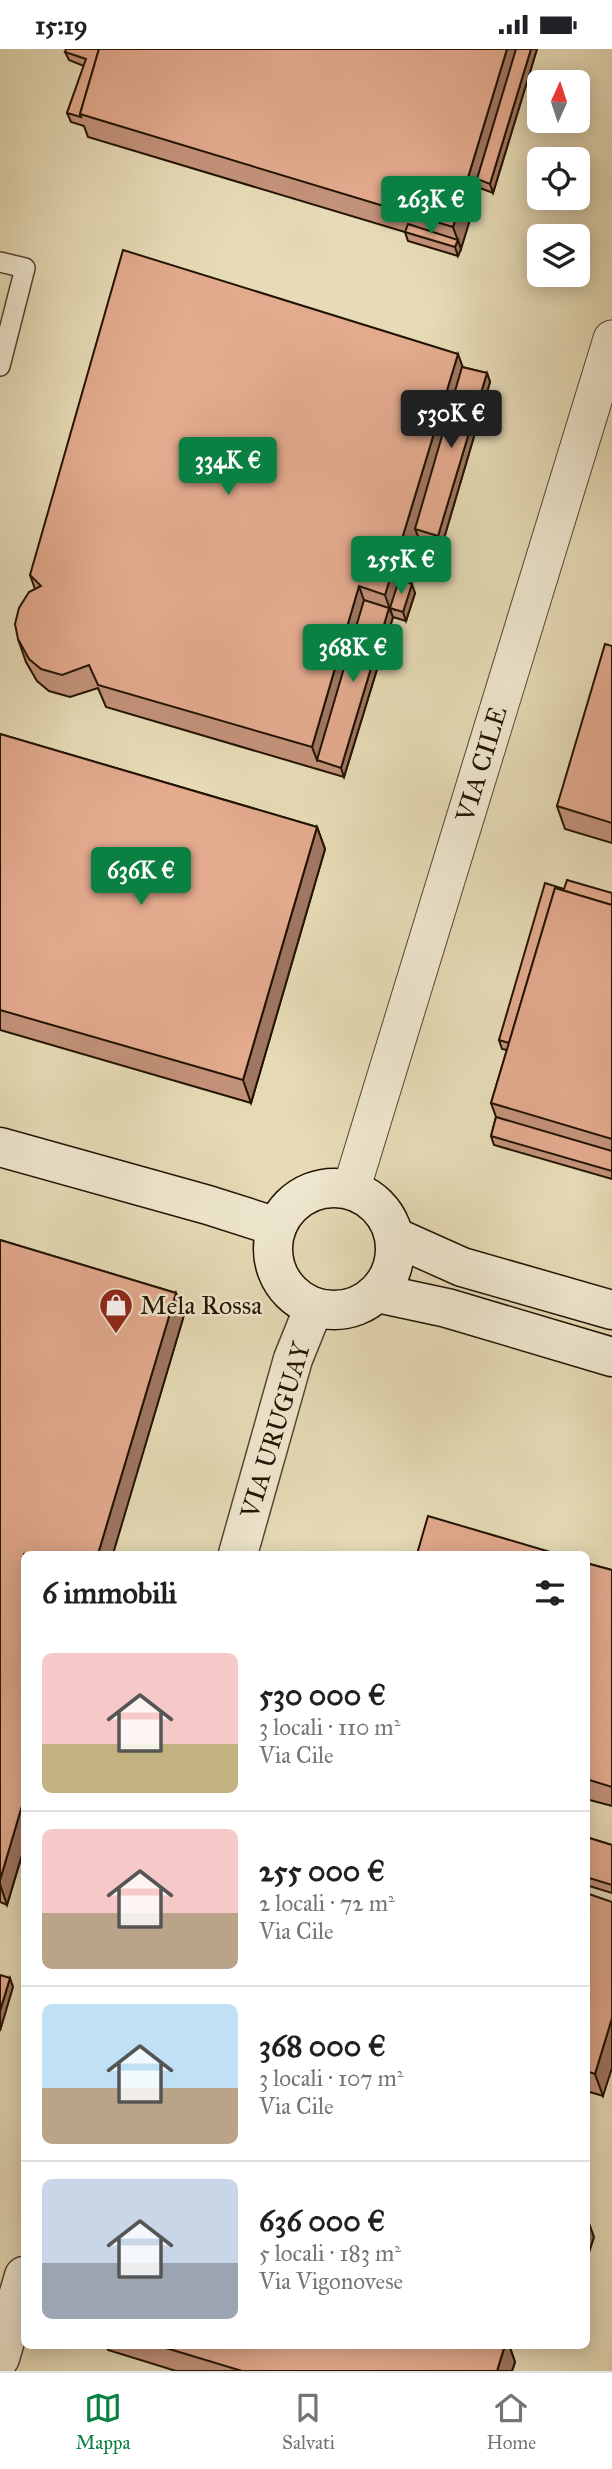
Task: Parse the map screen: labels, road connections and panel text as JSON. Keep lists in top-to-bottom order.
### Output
{
  "streets": {
    "main road": ["VIA URUGUAY"],
    "street": ["VIA CILE"]
  },
  "crossings": [
    ["VIA CILE", "VIA URUGUAY"]
  ],
  "places": {
    "shop": ["Mela Rossa"]
  },
  "north": "top",
  "page": {
    "status": "15:19",
    "price": [
      "263K €",
      "530K €",
      "334K €",
      "255K €",
      "368K €",
      "636K €"
    ],
    "heading": "6 immobili",
    "list": [
      {
        "name": "530 000 €",
        "note": "3 locali · 110 m² · Via Cile"
      },
      {
        "name": "255 000 €",
        "note": "2 locali · 72 m² · Via Cile"
      },
      {
        "name": "368 000 €",
        "note": "3 locali · 107 m² · Via Cile"
      },
      {
        "name": "636 000 €",
        "note": "5 locali · 183 m² · Via Vigonovese"
      }
    ],
    "tabs": ["Mappa", "Salvati", "Home"]
  }
}
